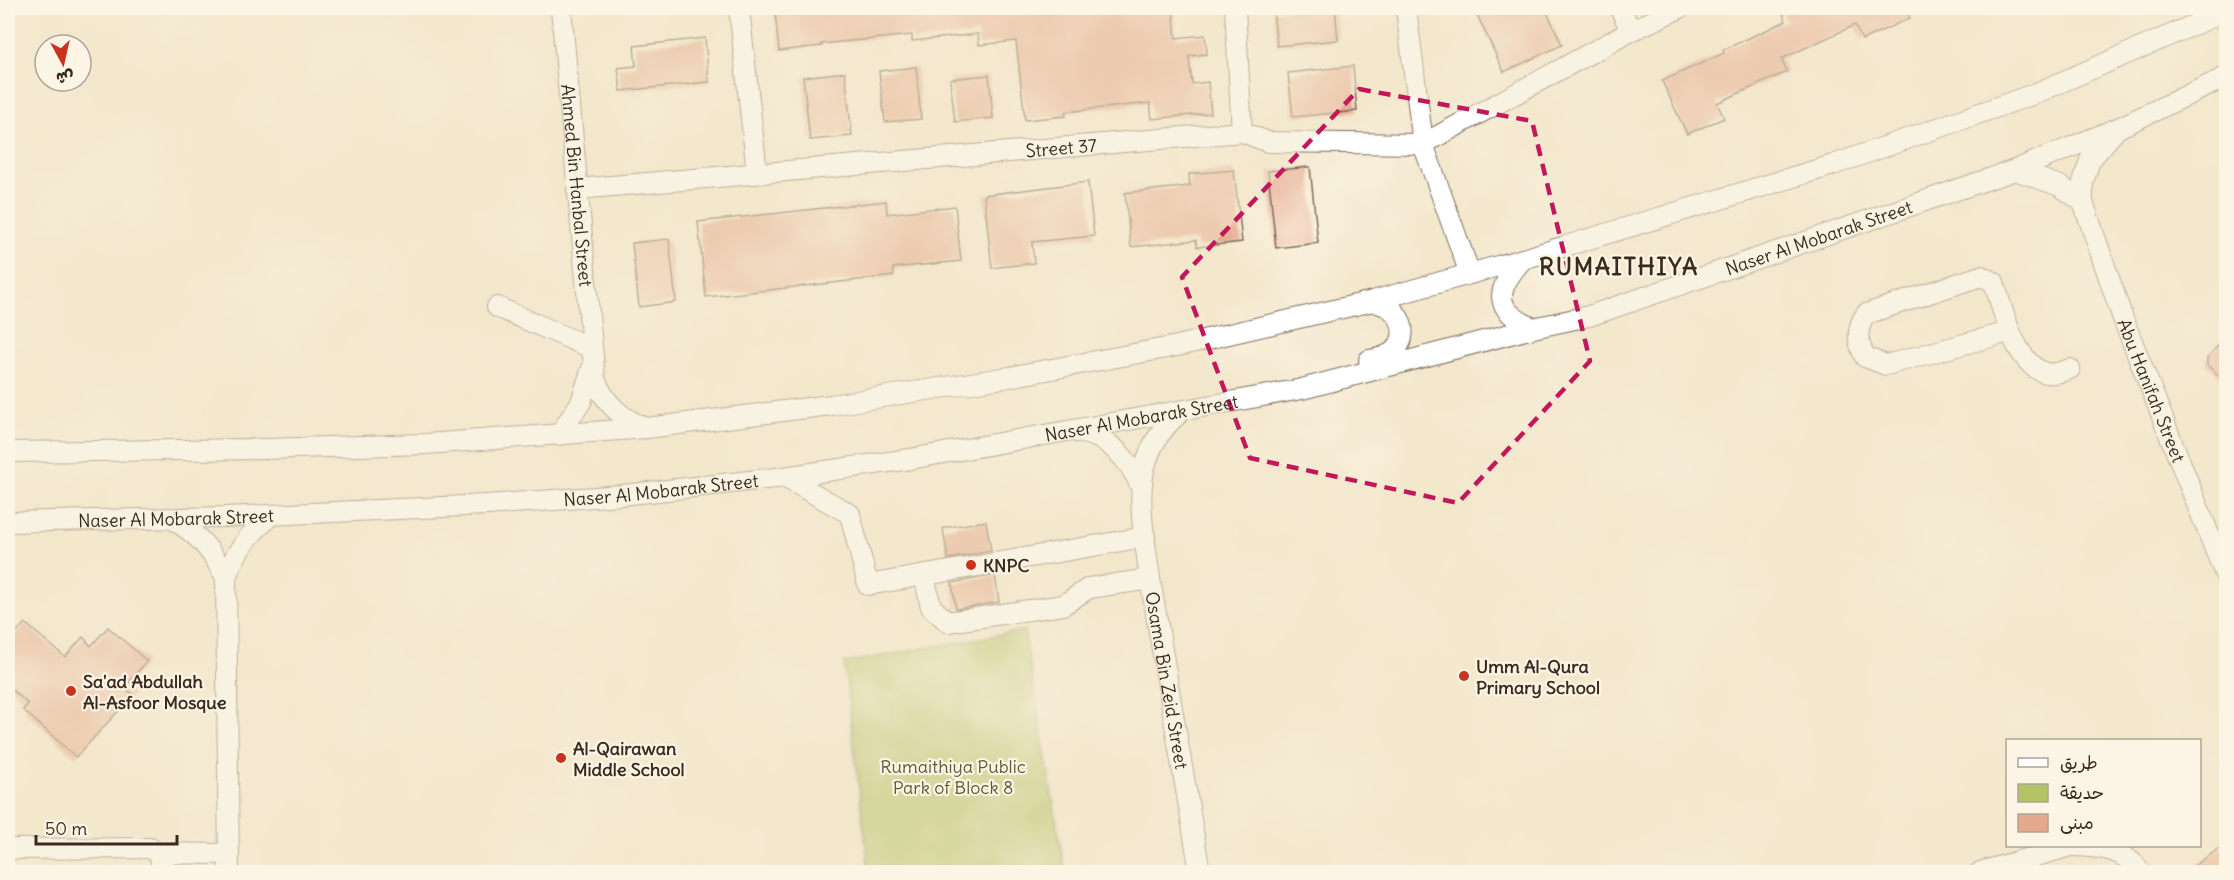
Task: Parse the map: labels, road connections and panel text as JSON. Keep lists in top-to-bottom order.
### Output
{
  "streets": {
    "street": [
      "Street 37",
      "Ahmed Bin Hanbal Street",
      "Naser Al Mobarak Street",
      "Abu Hanifah Street",
      "Osama Bin Zeid Street"
    ]
  },
  "crossings": [
    ["Street 37", "Ahmed Bin Hanbal Street"],
    ["Naser Al Mobarak Street", "Abu Hanifah Street"],
    ["Naser Al Mobarak Street", "Osama Bin Zeid Street"]
  ],
  "districts": ["RUMAITHIYA"],
  "parks": ["Rumaithiya Public Park of Block 8"],
  "places": [
    "KNPC",
    "Umm Al-Qura Primary School",
    "Sa'ad Abdullah Al-Asfoor Mosque",
    "Al-Qairawan Middle School"
  ],
  "legend": ["طريق", "حديقة", "مبنى"],
  "scale_bar": "50 m",
  "north": "bottom"
}
